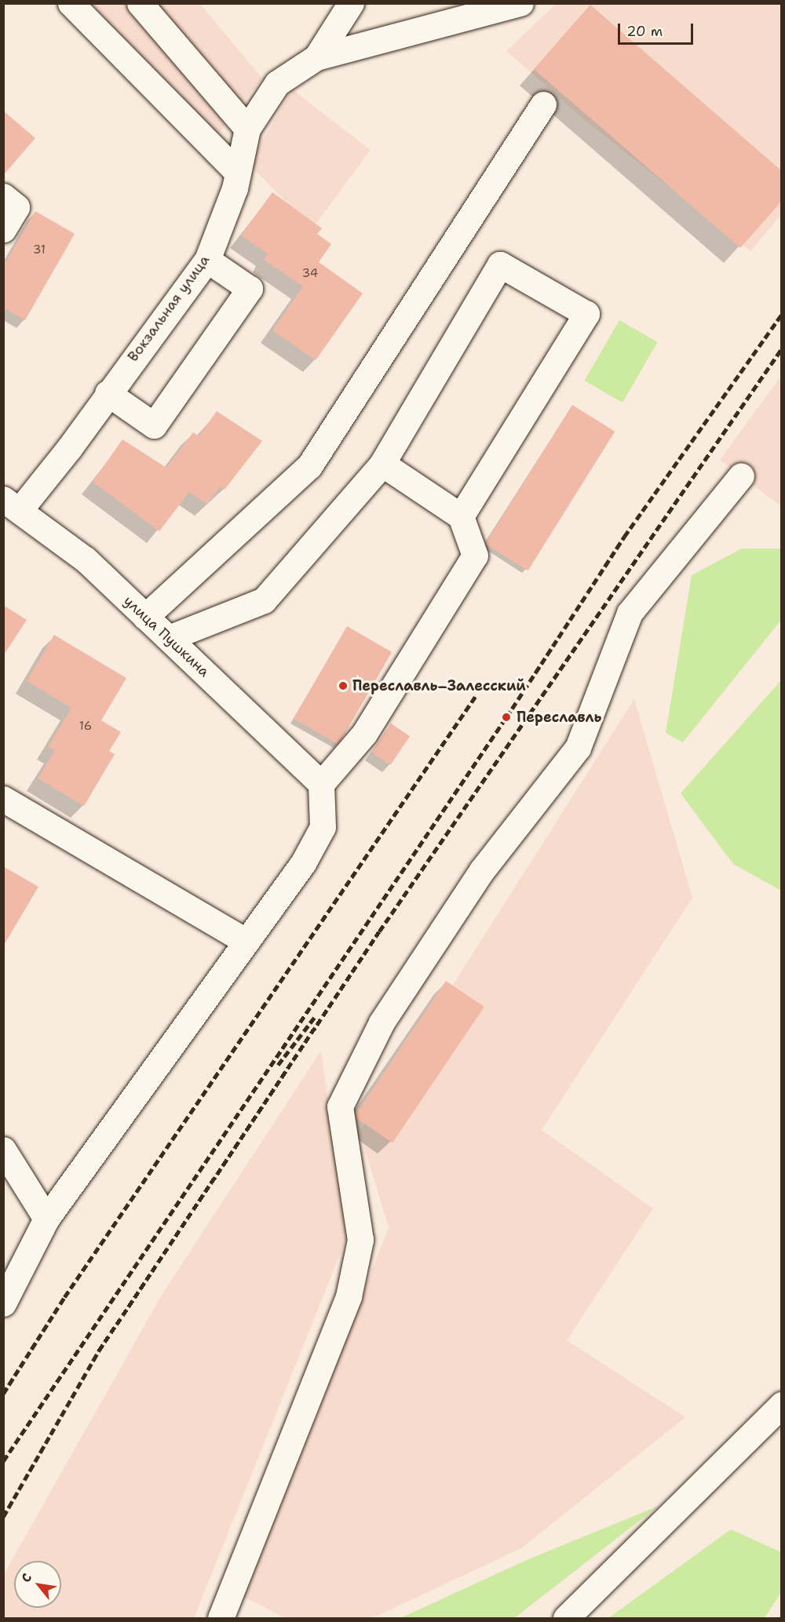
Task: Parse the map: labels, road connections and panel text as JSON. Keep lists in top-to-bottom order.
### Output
{
  "streets": {
    "street": ["Вокзальная улица", "улица Пушкина"]
  },
  "crossings": [
    ["Вокзальная улица", "улица Пушкина"]
  ],
  "places": ["Переславль–Залесский", "Переславль"],
  "house_numbers": ["31", "34", "16"],
  "scale_bar": "20 m",
  "north": "top left"
}
